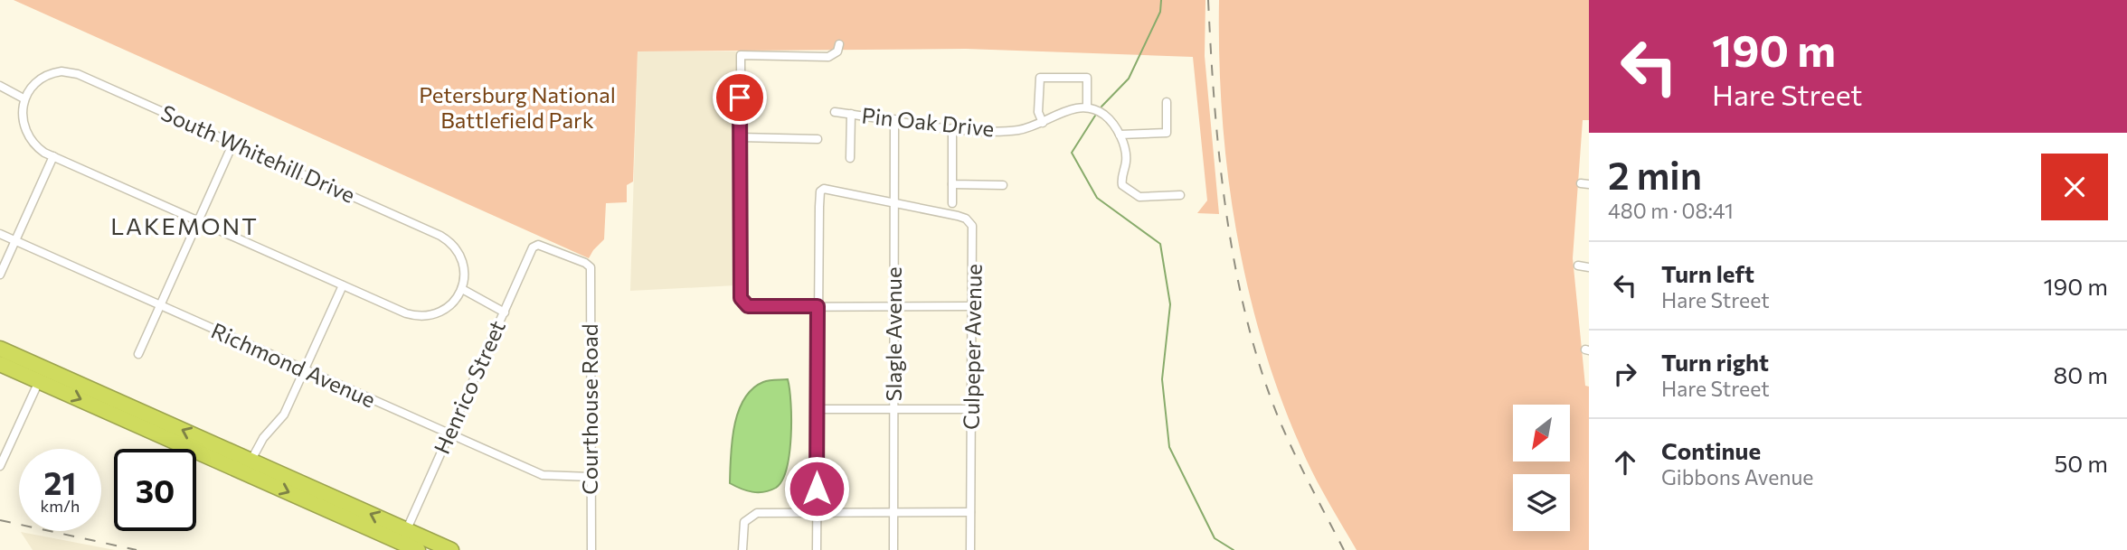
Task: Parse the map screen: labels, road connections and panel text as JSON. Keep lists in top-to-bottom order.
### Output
{
  "streets": {
    "street": [
      "Pin Oak Drive",
      "South Whitehill Drive",
      "Slagle Avenue",
      "Culpeper Avenue",
      "Richmond Avenue",
      "Henrico Street",
      "Courthouse Road"
    ]
  },
  "crossings": [
    ["Pin Oak Drive", "Slagle Avenue"],
    ["Slagle Avenue", "Culpeper Avenue"],
    ["Richmond Avenue", "Henrico Street"],
    ["Richmond Avenue", "Courthouse Road"],
    ["Henrico Street", "Courthouse Road"]
  ],
  "districts": ["LAKEMONT"],
  "parks": ["Petersburg National Battlefield Park"],
  "north": "bottom left",
  "page": {
    "turn": ["190 m", "Hare Street"],
    "heading": ["2 min", "480 m · 08:41"],
    "list": [
      {
        "name": "Turn left",
        "note": "Hare Street",
        "value": "190 m"
      },
      {
        "name": "Turn right",
        "note": "Hare Street",
        "value": "80 m"
      },
      {
        "name": "Continue",
        "note": "Gibbons Avenue",
        "value": "50 m"
      }
    ],
    "speed": "21 km/h",
    "limit": "30"
  }
}
